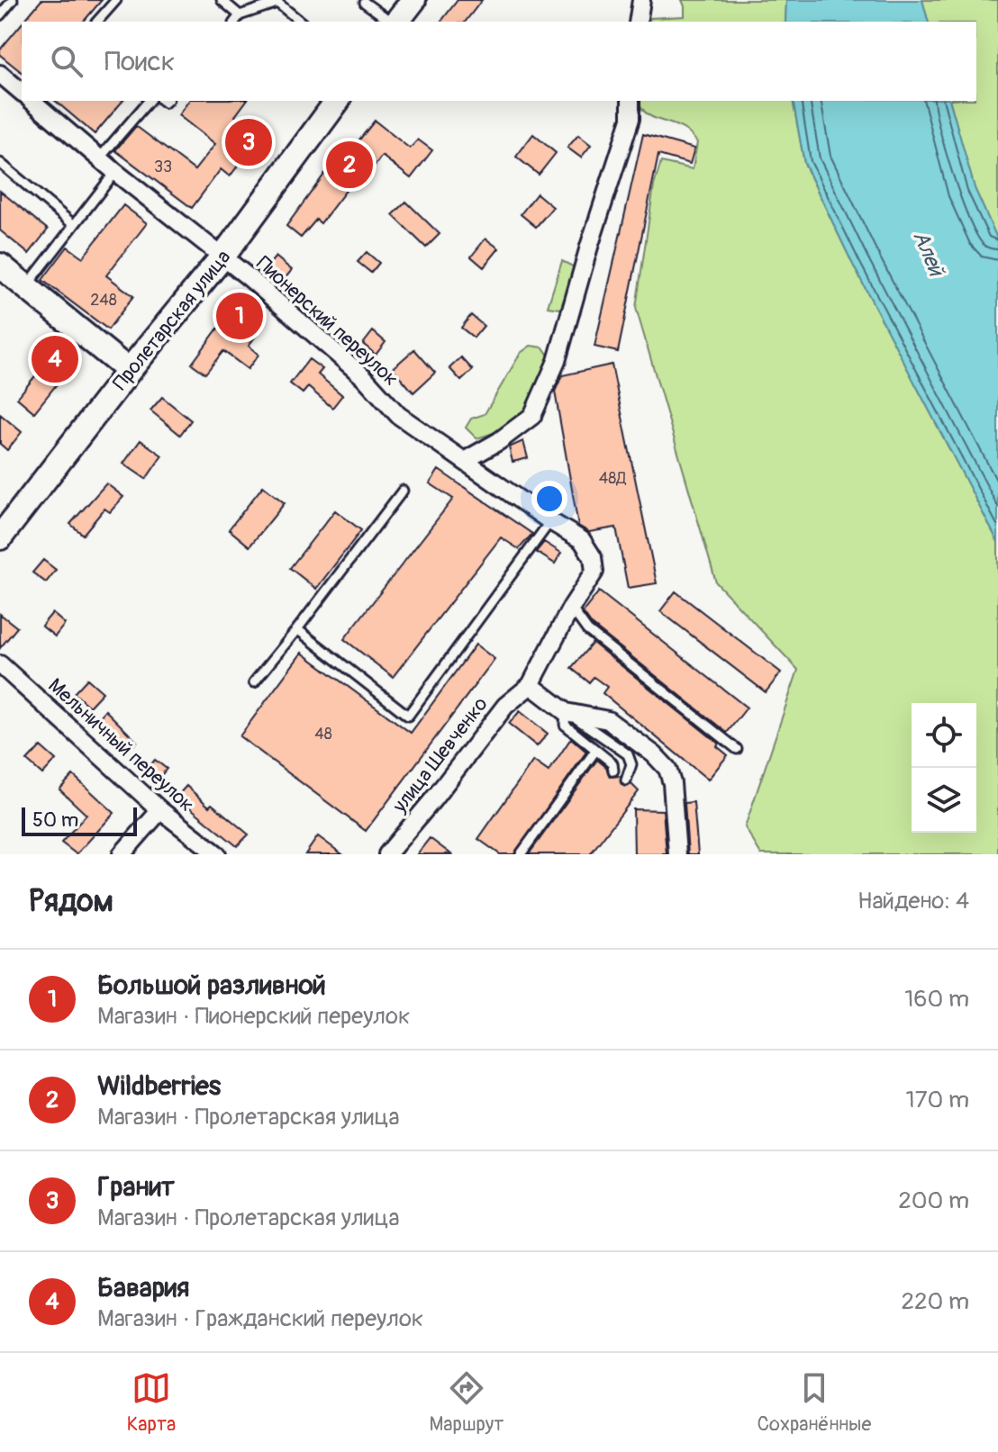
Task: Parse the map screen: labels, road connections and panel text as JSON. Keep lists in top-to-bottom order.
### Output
{
  "streets": {
    "main road": ["Пролетарская улица"],
    "street": ["Пионерский переулок", "Мельничный переулок", "улица Шевченко"]
  },
  "crossings": [
    ["Пролетарская улица", "Пионерский переулок"],
    ["Пионерский переулок", "улица Шевченко"]
  ],
  "water": ["Алей"],
  "house_numbers": [
    "33",
    "248",
    "48Д",
    "48"
  ],
  "scale_bar": "50 m",
  "page": {
    "search": "Поиск",
    "pins": [
      "3",
      "2",
      "1",
      "4"
    ],
    "scale": "50 m",
    "heading": ["Рядом", "Найдено: 4"],
    "list": [
      {
        "mark": "1",
        "name": "Большой разливной",
        "note": "Магазин · Пионерский переулок",
        "value": "160 m"
      },
      {
        "mark": "2",
        "name": "Wildberries",
        "note": "Магазин · Пролетарская улица",
        "value": "170 m"
      },
      {
        "mark": "3",
        "name": "Гранит",
        "note": "Магазин · Пролетарская улица",
        "value": "200 m"
      },
      {
        "mark": "4",
        "name": "Бавария",
        "note": "Магазин · Гражданский переулок",
        "value": "220 m"
      }
    ],
    "nav": ["Карта", "Маршрут", "Сохранённые"]
  }
}
